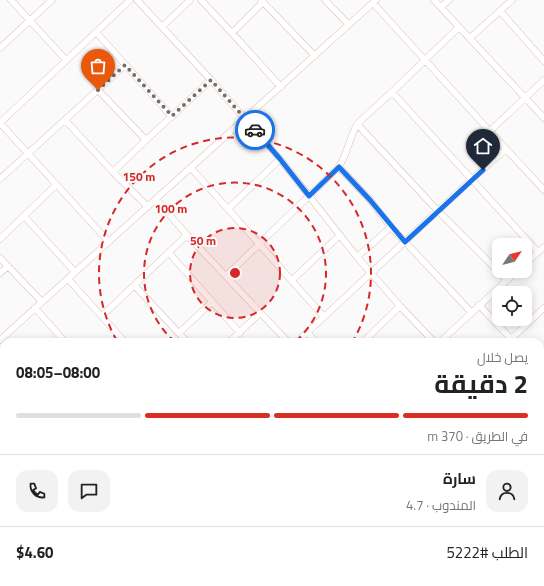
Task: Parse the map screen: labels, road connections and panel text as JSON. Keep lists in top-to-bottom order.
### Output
{
  "north": "top right",
  "page": {
    "heading": ["2 دقيقة", "يصل خلال", "08:00–08:05"],
    "panel": [
      "سارة",
      "المندوب · 4.7",
      "الطلب #5222",
      "$4.60"
    ],
    "bar": "في الطريق · 370 m"
  },
  "rings": ["150 m", "100 m", "50 m"]
}
